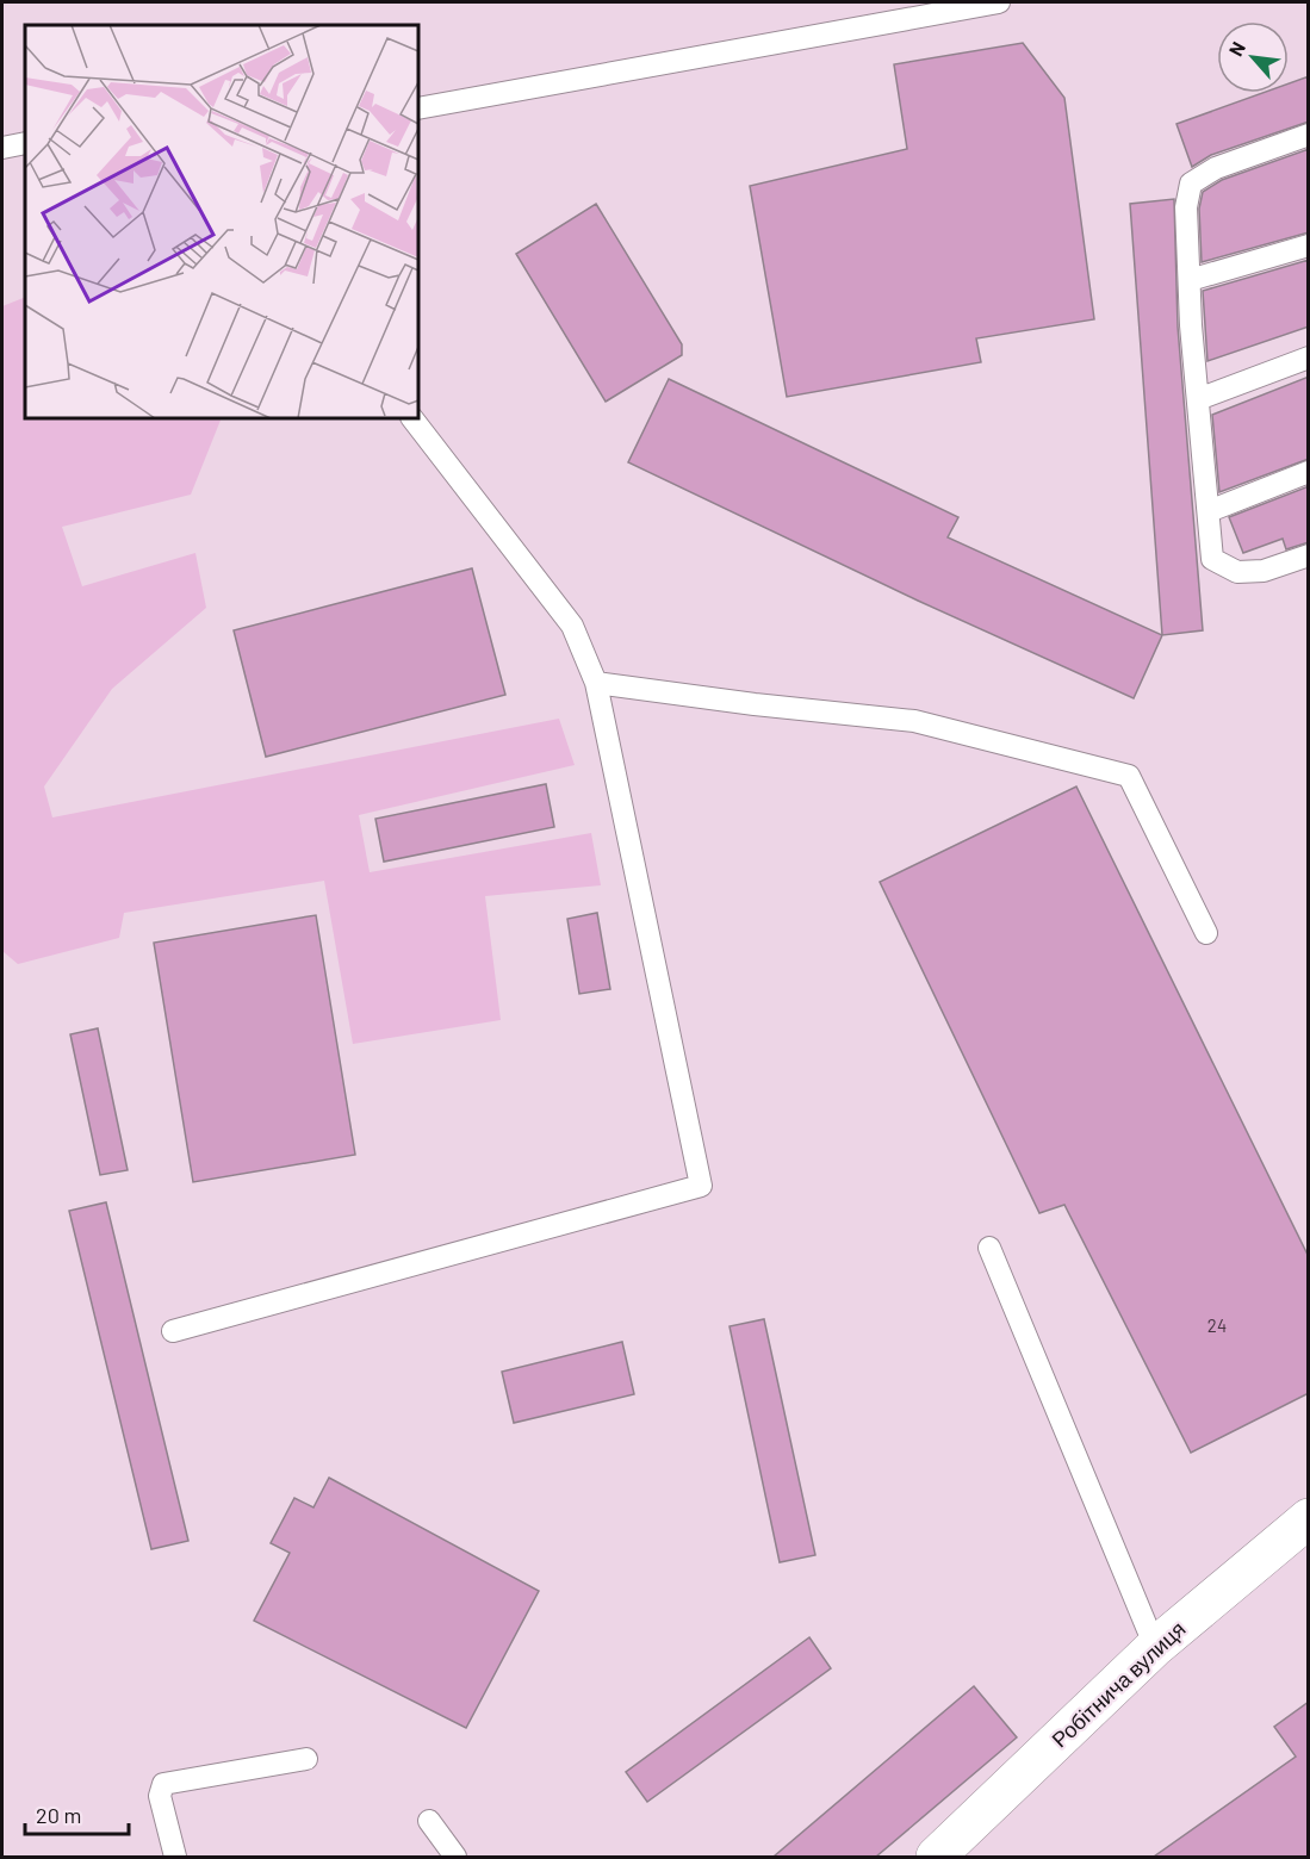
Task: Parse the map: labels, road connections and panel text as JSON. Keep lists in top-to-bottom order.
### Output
{
  "streets": {
    "street": ["Робітнича вулиця"]
  },
  "house_numbers": ["24"],
  "scale_bar": "20 m",
  "north": "top left"
}
